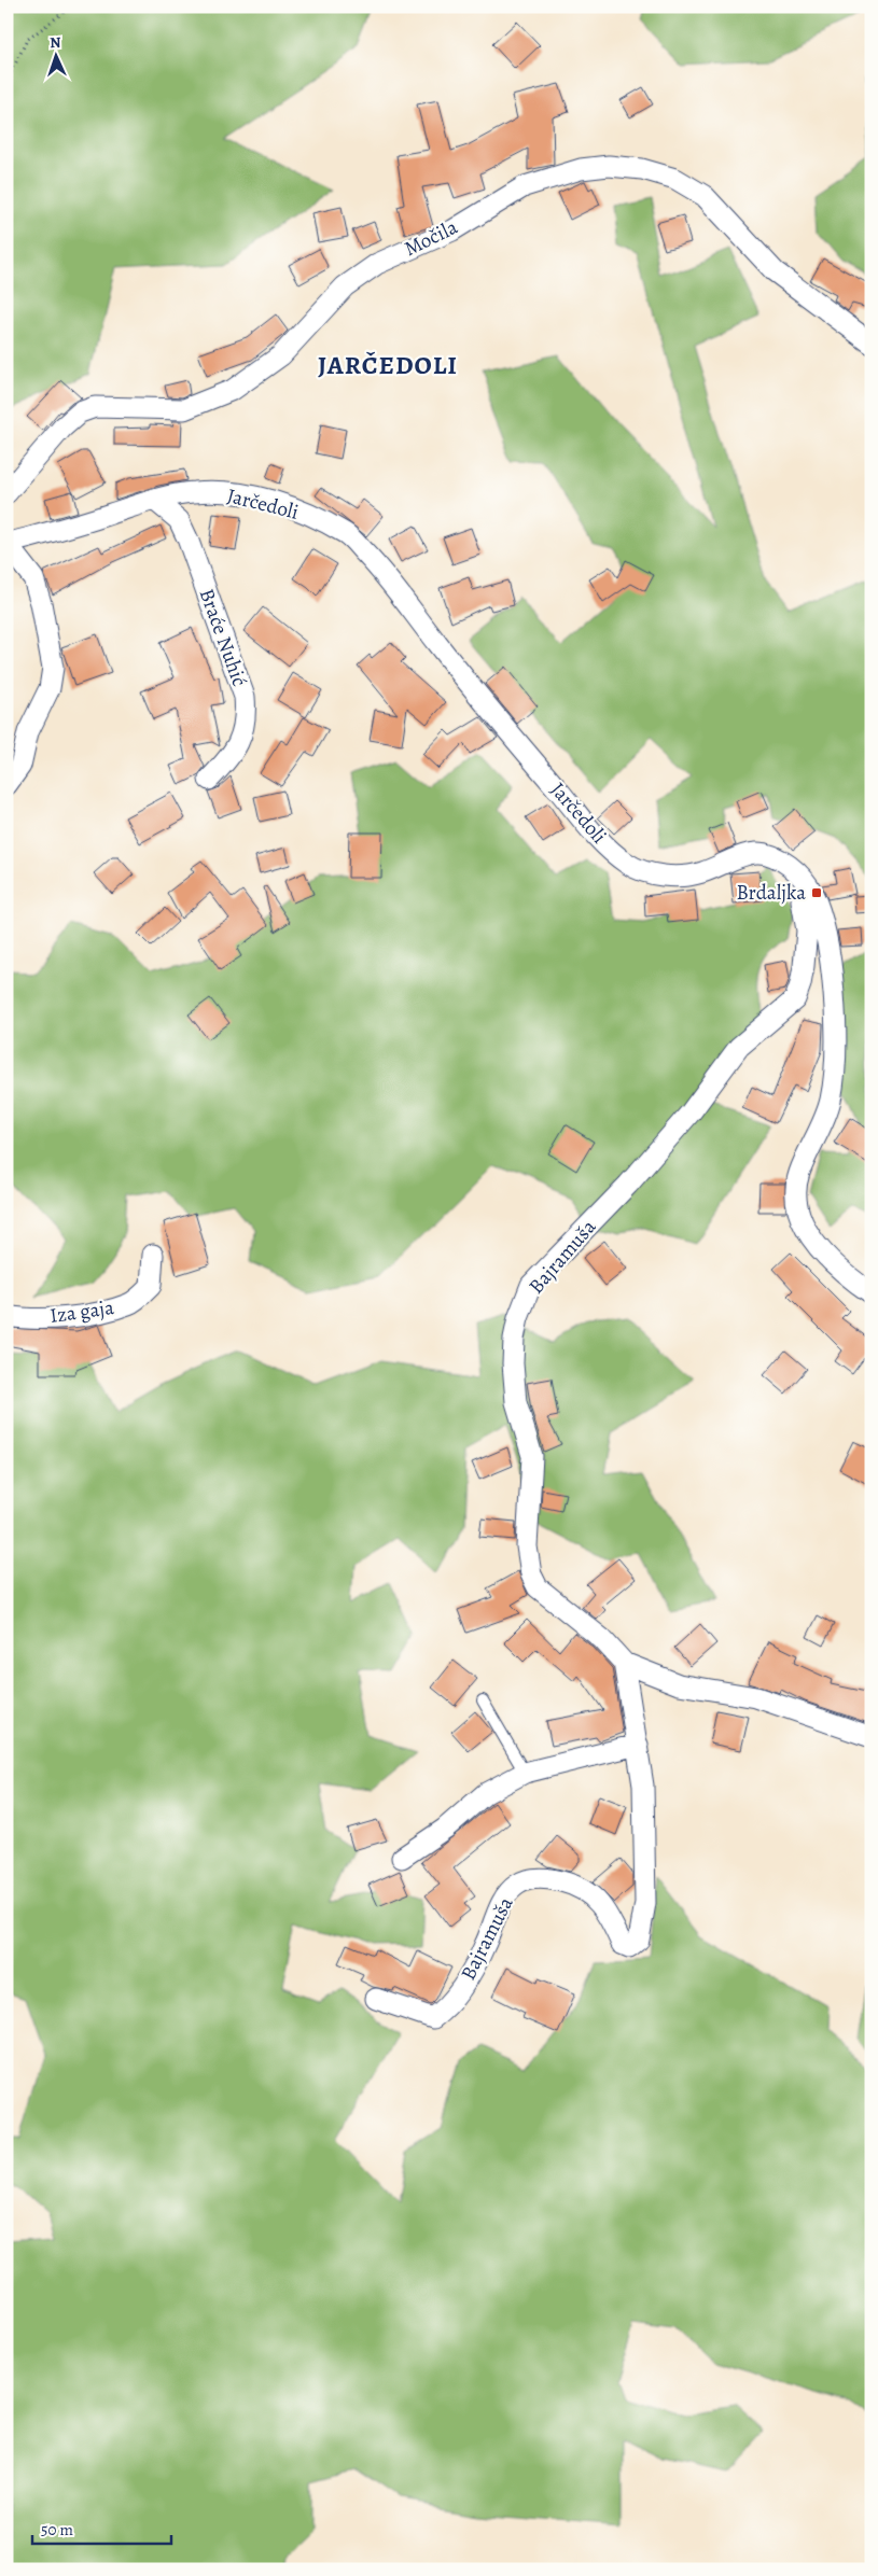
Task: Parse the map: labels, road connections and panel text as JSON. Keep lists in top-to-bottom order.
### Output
{
  "streets": {
    "street": [
      "Močila",
      "Jarčedoli",
      "Braće Nuhić",
      "Bajramuša",
      "Iza gaja"
    ]
  },
  "crossings": [
    ["Jarčedoli", "Braće Nuhić"],
    ["Jarčedoli", "Bajramuša"]
  ],
  "districts": ["JARČEDOLI"],
  "places": {
    "transit": ["Brdaljka"]
  },
  "scale_bar": "50 m",
  "north": "top"
}
